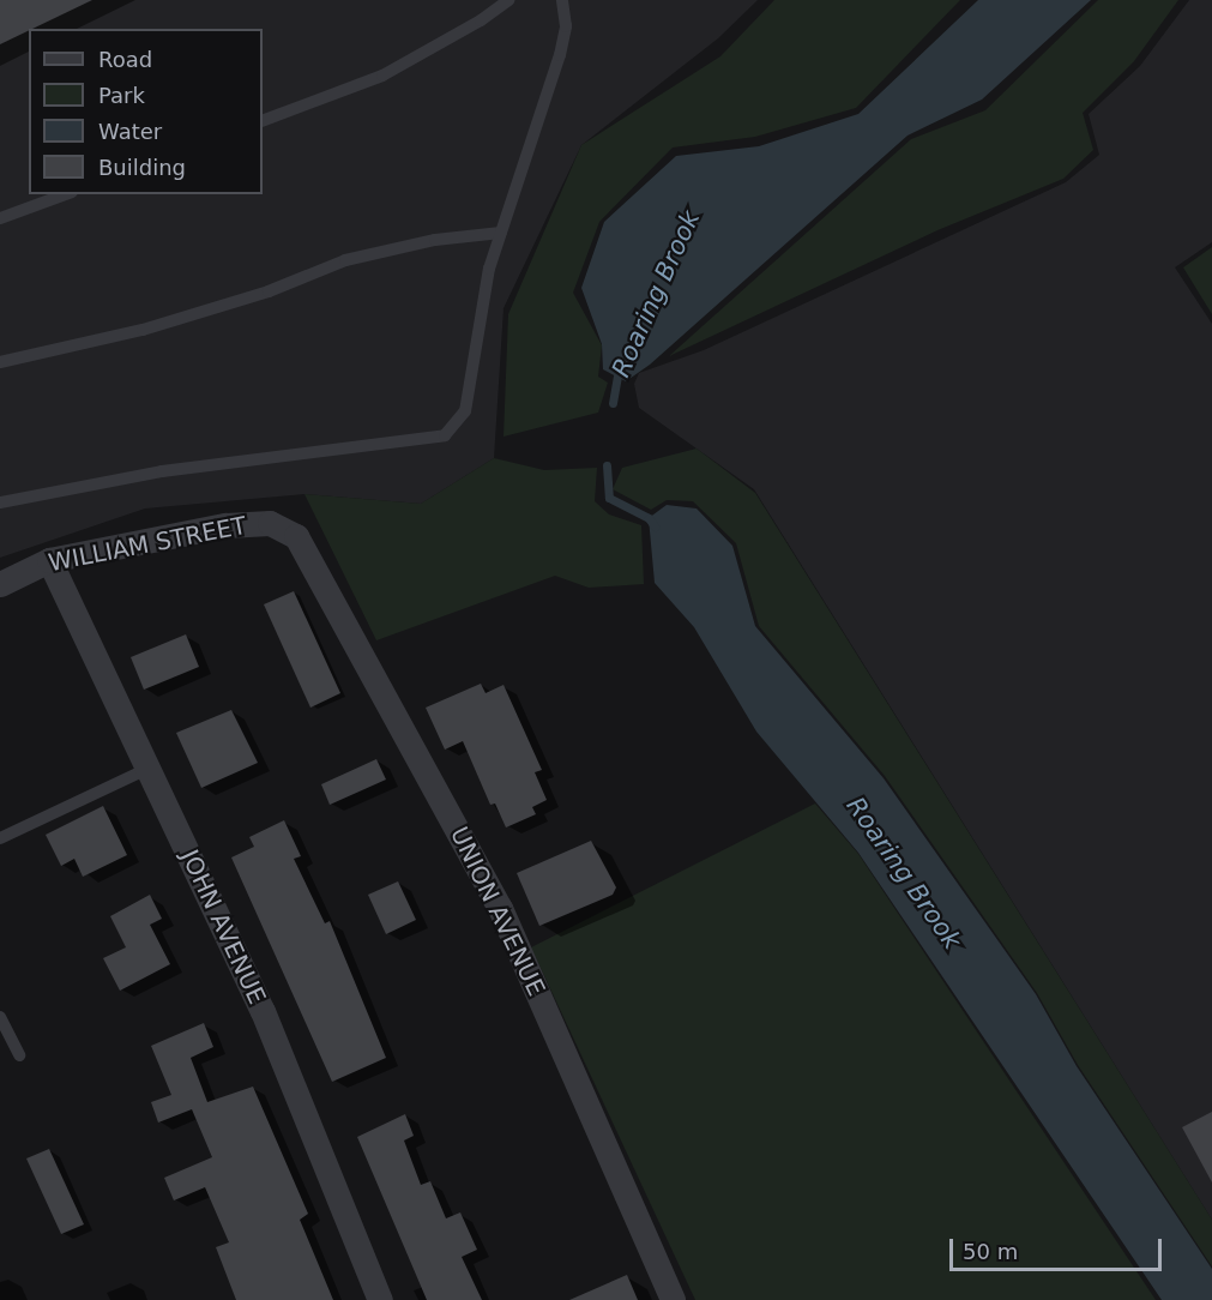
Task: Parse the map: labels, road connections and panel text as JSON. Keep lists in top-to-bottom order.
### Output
{
  "streets": {
    "street": ["WILLIAM STREET", "UNION AVENUE", "JOHN AVENUE"]
  },
  "crossings": [
    ["WILLIAM STREET", "UNION AVENUE"],
    ["WILLIAM STREET", "JOHN AVENUE"]
  ],
  "water": ["Roaring Brook"],
  "legend": [
    "Road",
    "Park",
    "Water",
    "Building"
  ],
  "scale_bar": "50 m"
}
